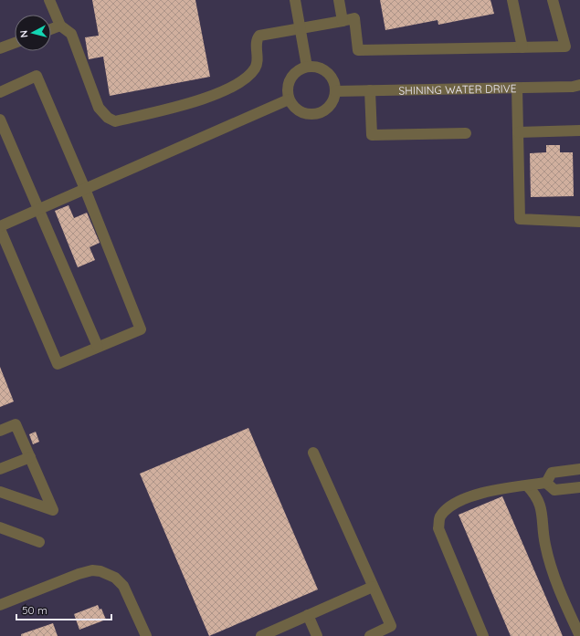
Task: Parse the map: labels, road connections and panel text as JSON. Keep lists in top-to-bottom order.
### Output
{
  "streets": {
    "street": ["SHINING WATER DRIVE"]
  },
  "scale_bar": "50 m",
  "north": "left"
}
